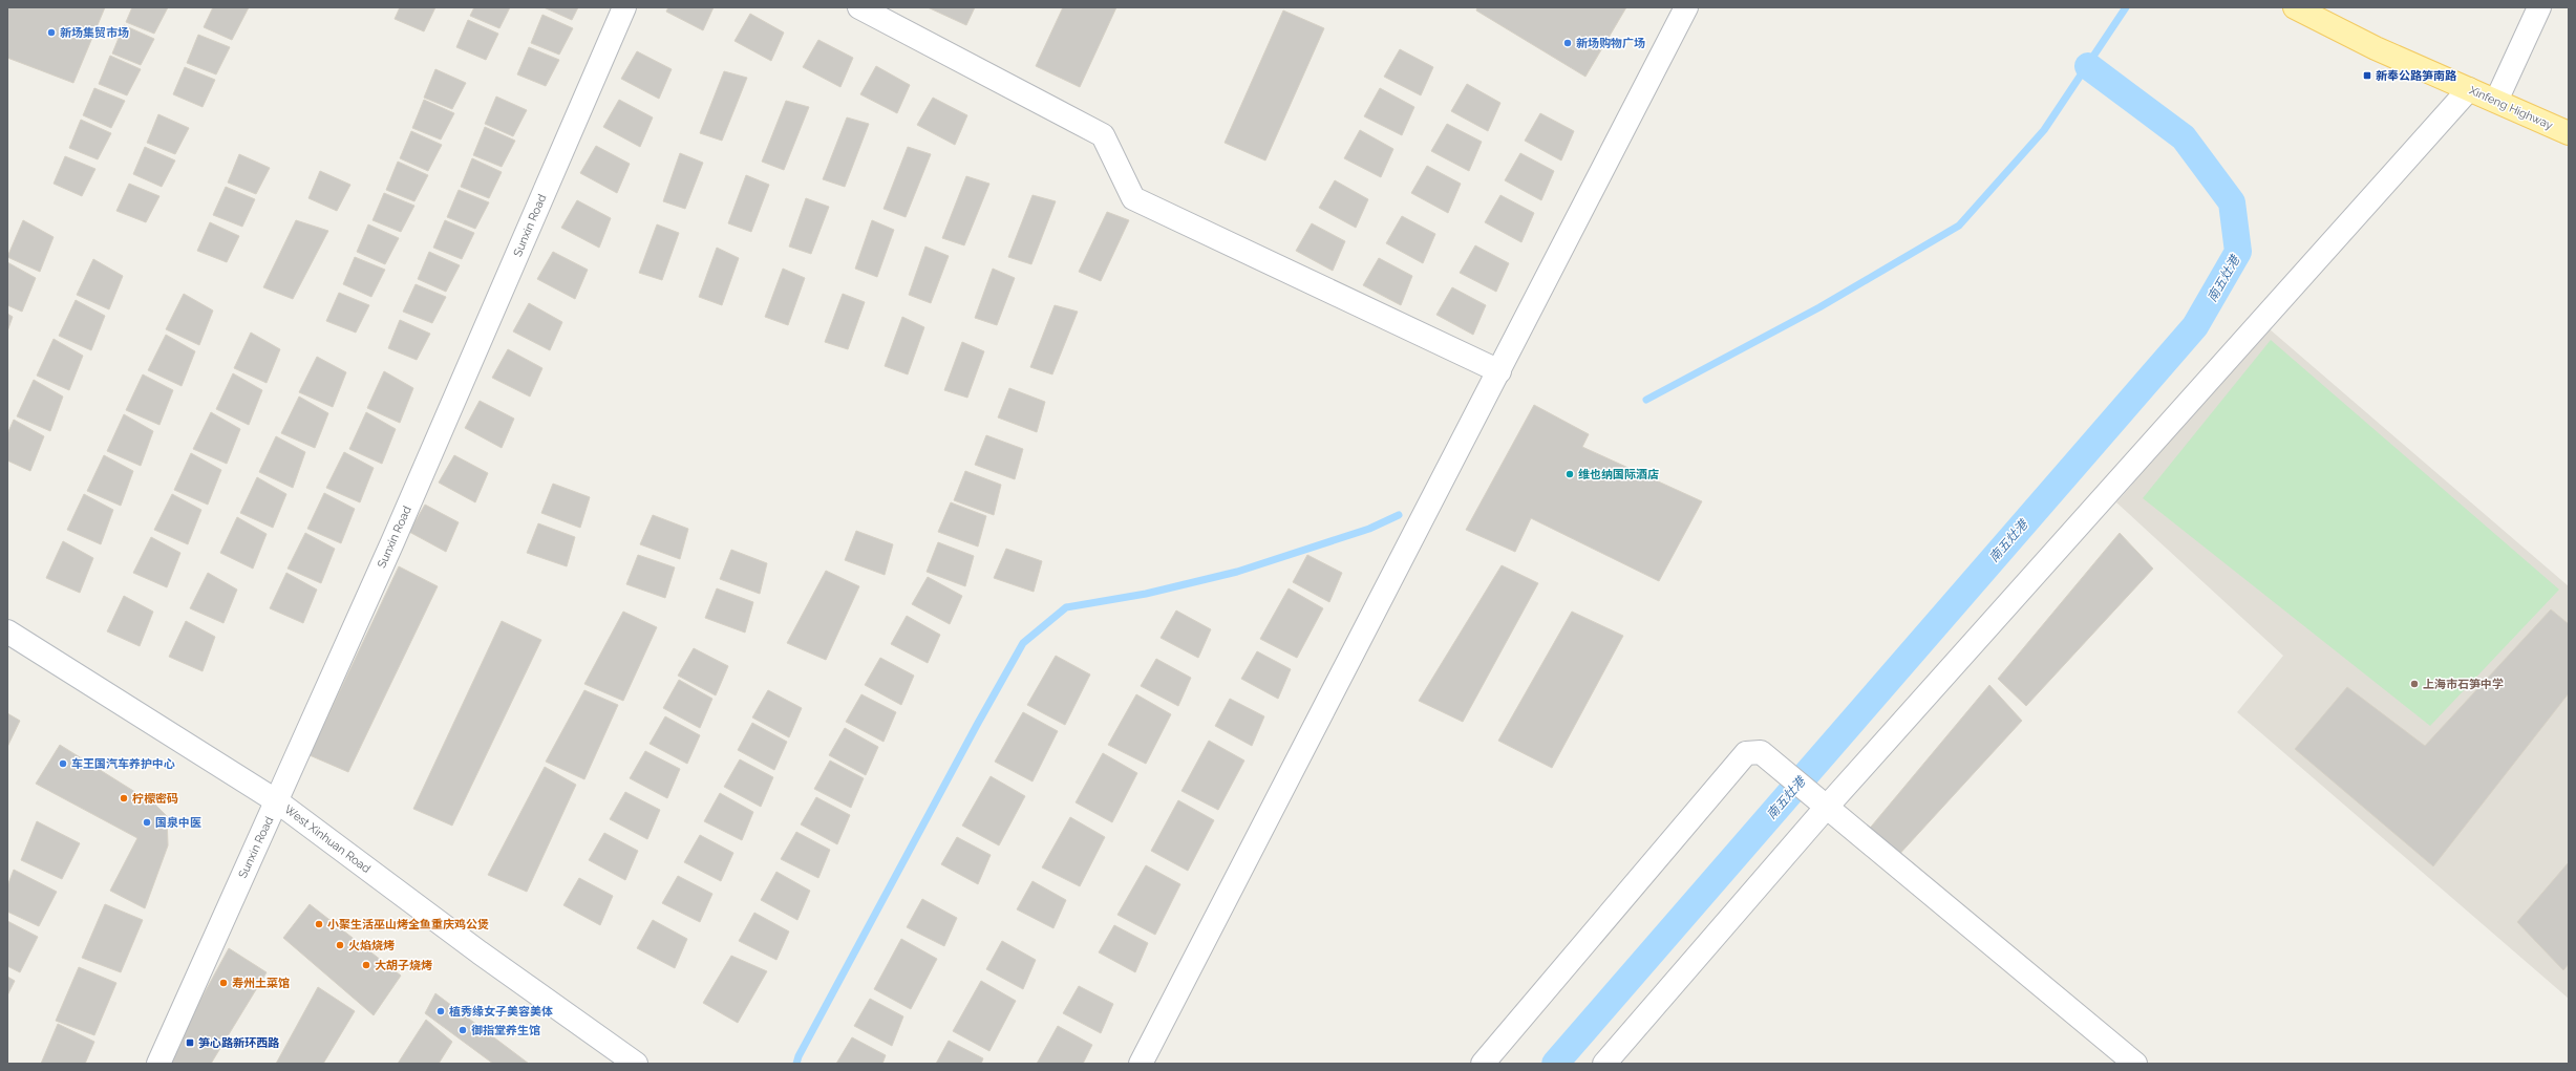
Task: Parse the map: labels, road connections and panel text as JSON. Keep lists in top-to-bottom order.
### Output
{
  "streets": {
    "main road": ["Xinfeng Highway"],
    "street": ["Sunxin Road", "West Xinhuan Road"]
  },
  "crossings": [
    ["Sunxin Road", "West Xinhuan Road"]
  ],
  "water": ["南五灶港"],
  "places": {
    "other": [
      "新场集贸市场",
      "新场购物广场",
      "维也纳国际酒店",
      "上海市石笋中学",
      "车王国汽车养护中心",
      "柠檬密码",
      "国泉中医",
      "小聚生活巫山烤全鱼重庆鸡公煲",
      "火焰烧烤",
      "大胡子烧烤",
      "寿州土菜馆",
      "植秀缘女子美容美体",
      "御指堂养生馆"
    ],
    "transit": ["新奉公路笋南路", "笋心路新环西路"]
  }
}
